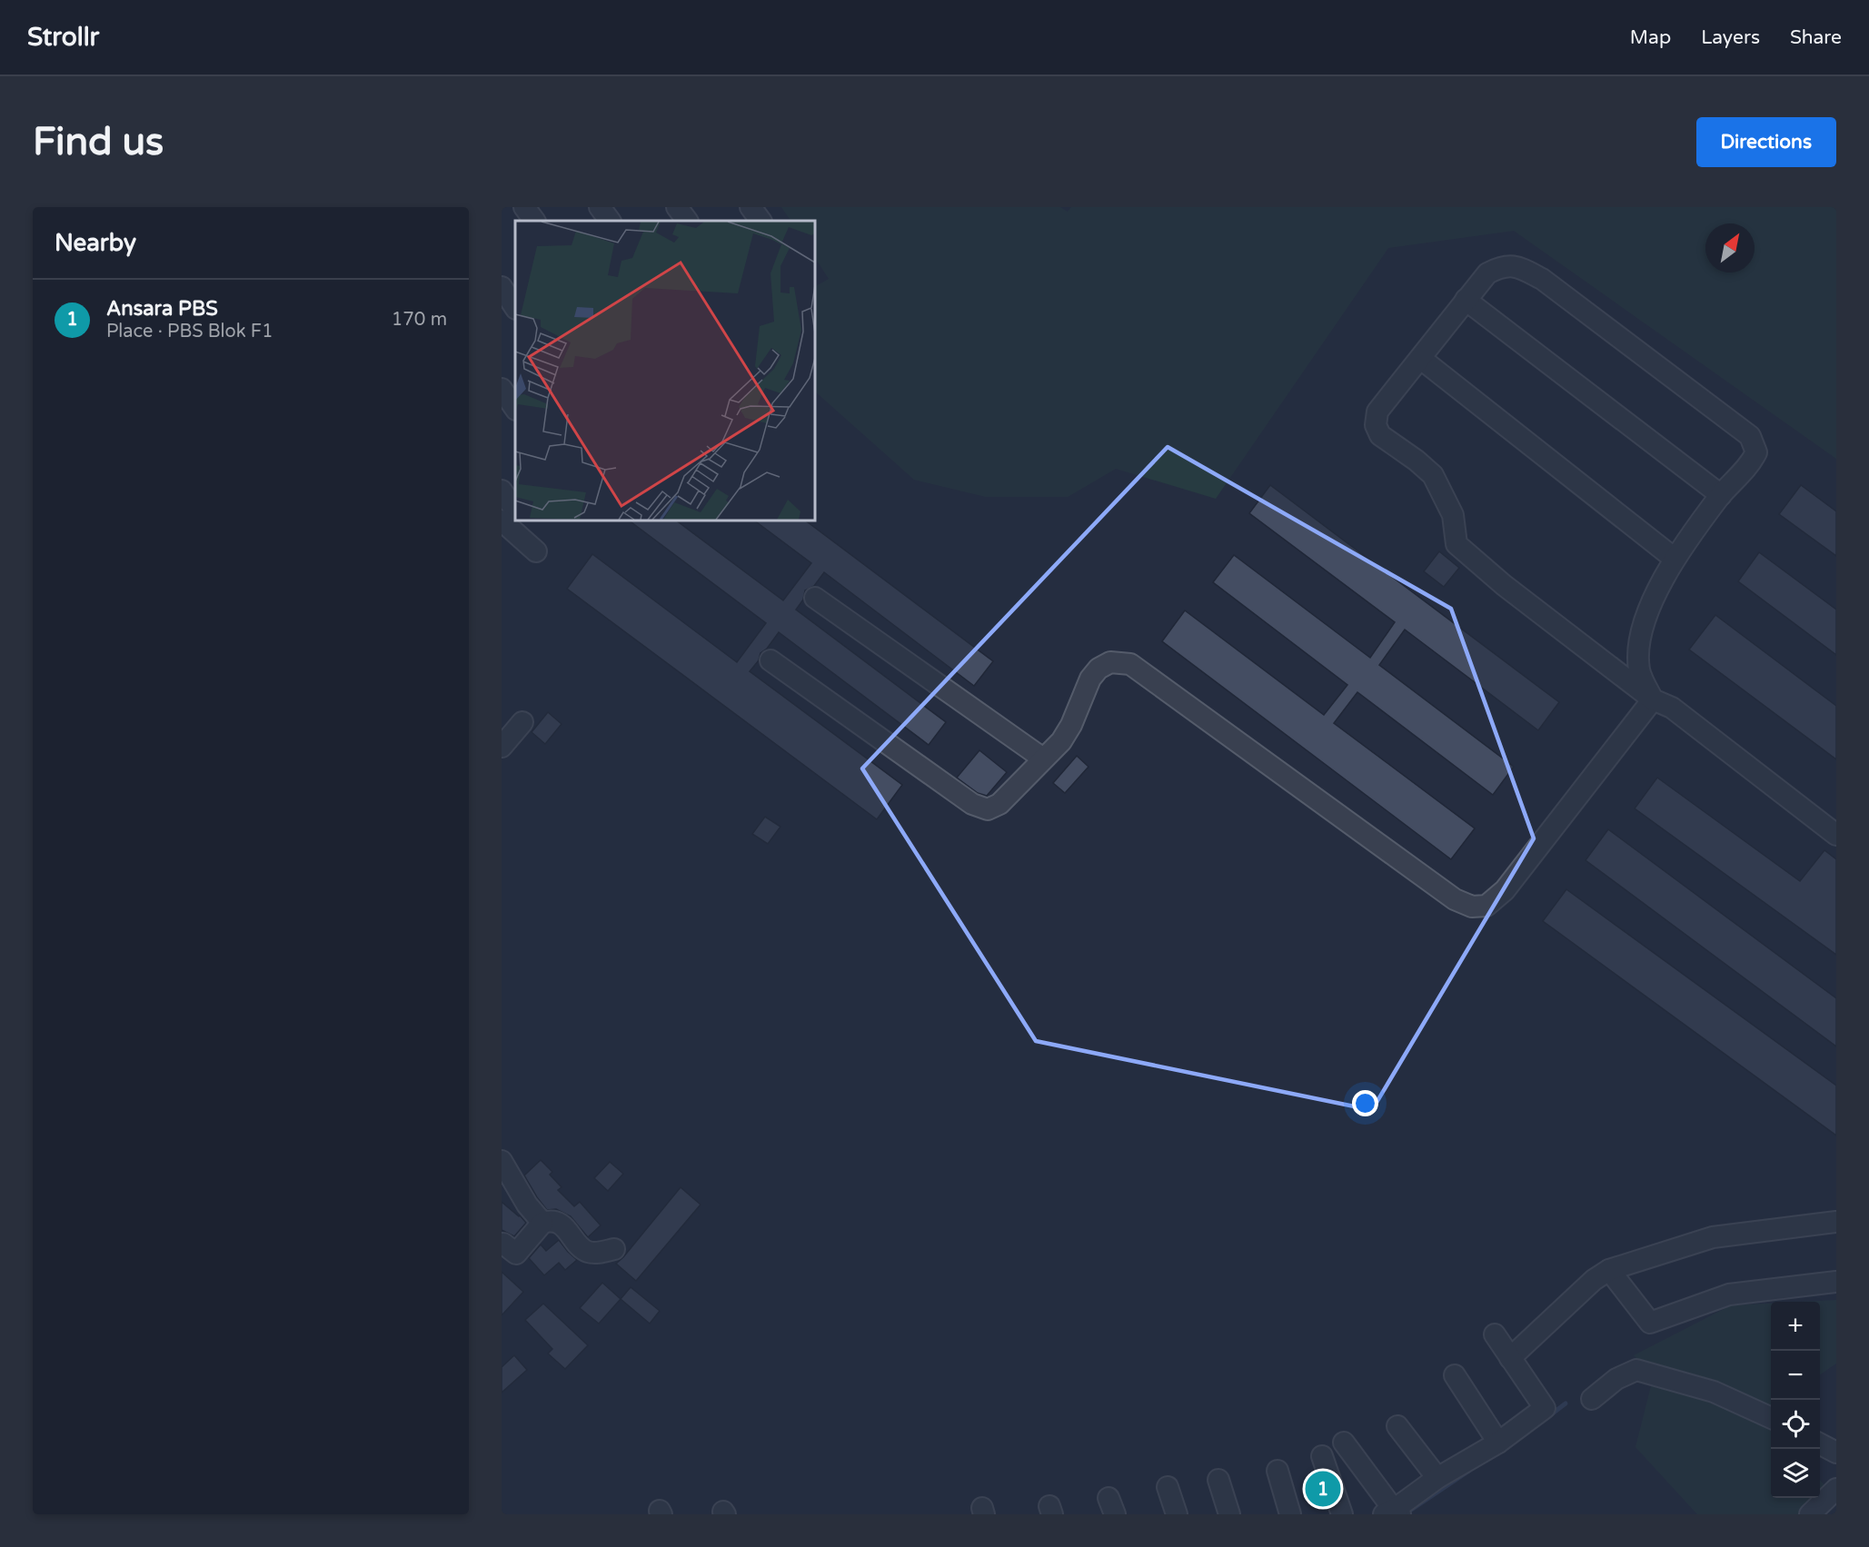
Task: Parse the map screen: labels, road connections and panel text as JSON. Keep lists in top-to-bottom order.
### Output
{
  "north": "top right",
  "page": {
    "header": "Strollr",
    "nav": ["Map", "Layers", "Share"],
    "buttons": "Directions",
    "title": "Find us",
    "heading": "Nearby",
    "list": [
      {
        "mark": "1",
        "name": "Ansara PBS",
        "note": "Place · PBS Blok F1",
        "value": "170 m"
      }
    ],
    "map_buttons": ["+", "−"],
    "pins": "1"
  }
}
